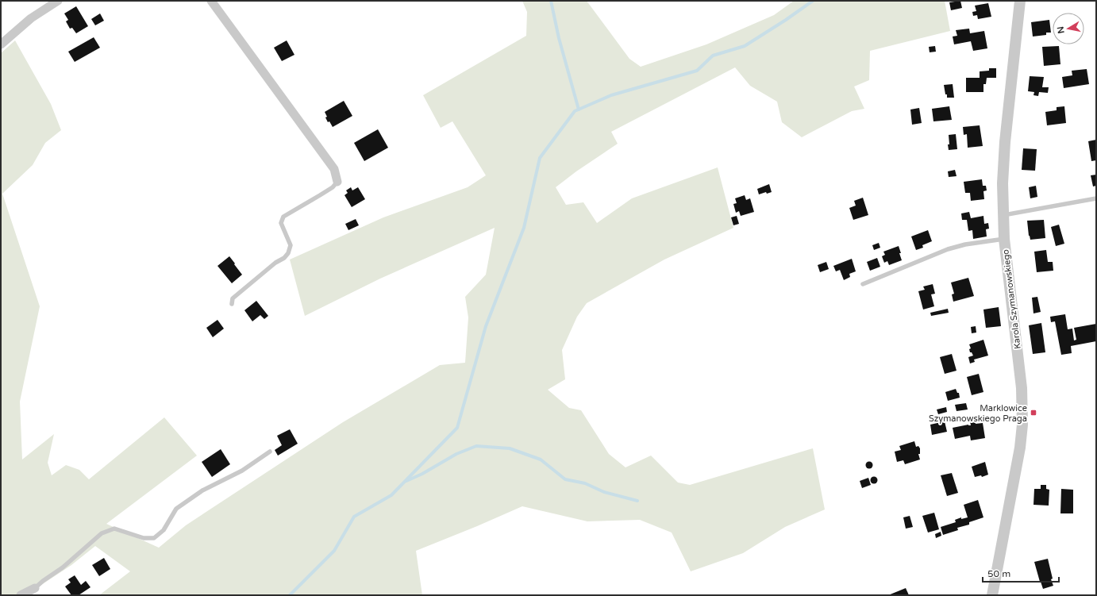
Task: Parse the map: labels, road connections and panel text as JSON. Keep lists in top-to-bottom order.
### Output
{
  "streets": {
    "street": ["Karola Szymanowskiego"]
  },
  "places": {
    "transit": ["Marklowice Szymanowskiego Praga"]
  },
  "scale_bar": "50 m",
  "north": "left"
}
